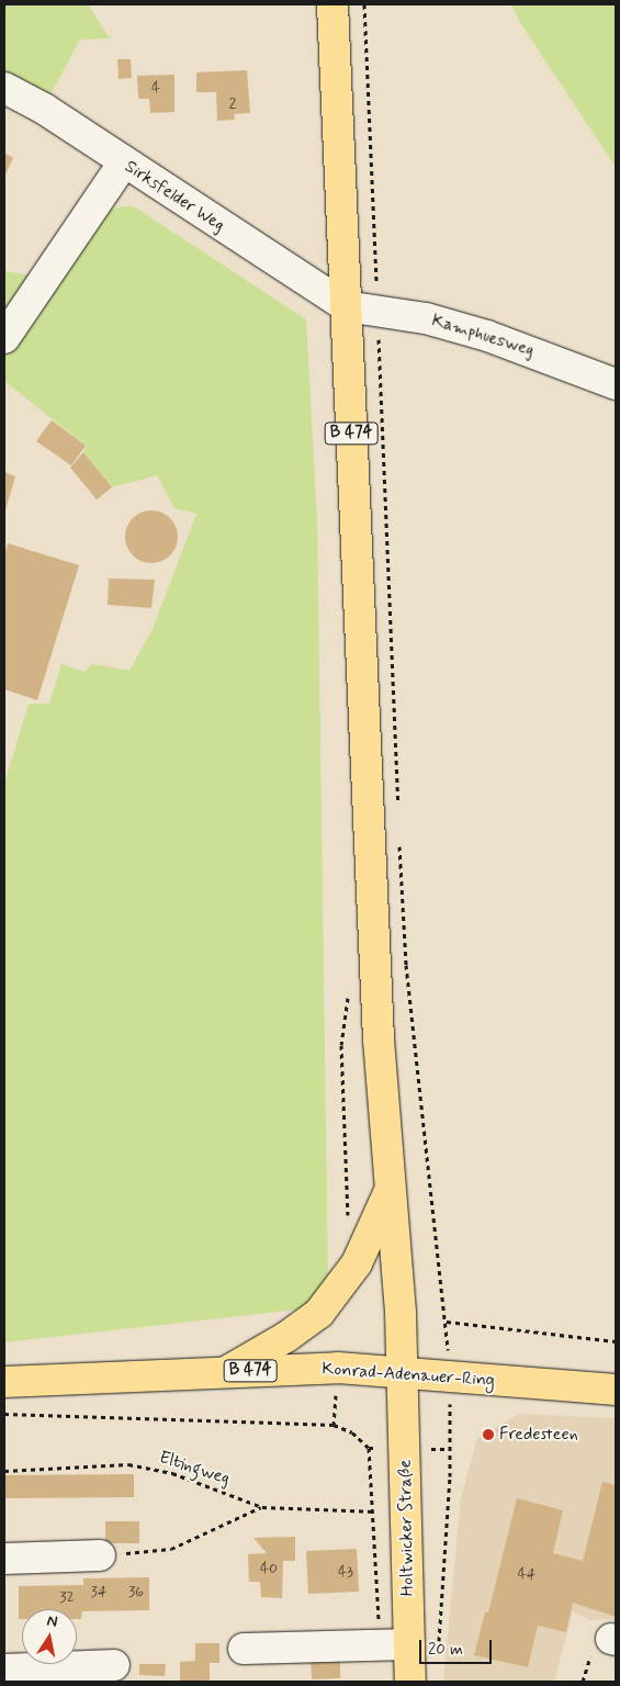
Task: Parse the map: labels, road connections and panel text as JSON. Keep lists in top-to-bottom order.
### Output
{
  "streets": {
    "main road": ["B 474", "Konrad-Adenauer-Ring", "Holtwicker Straße"],
    "street": ["Sirksfelder Weg", "Kamphuesweg"],
    "path": ["Eltingweg"]
  },
  "crossings": [
    ["Sirksfelder Weg", "Kamphuesweg"],
    ["Sirksfelder Weg", "B 474"],
    ["Kamphuesweg", "B 474"],
    ["B 474", "Konrad-Adenauer-Ring"],
    ["B 474", "Holtwicker Straße"],
    ["Konrad-Adenauer-Ring", "Holtwicker Straße"]
  ],
  "places": ["Fredesteen"],
  "house_numbers": [
    "4",
    "2",
    "40",
    "43",
    "44",
    "34",
    "36",
    "32"
  ],
  "scale_bar": "20 m",
  "north": "top"
}
